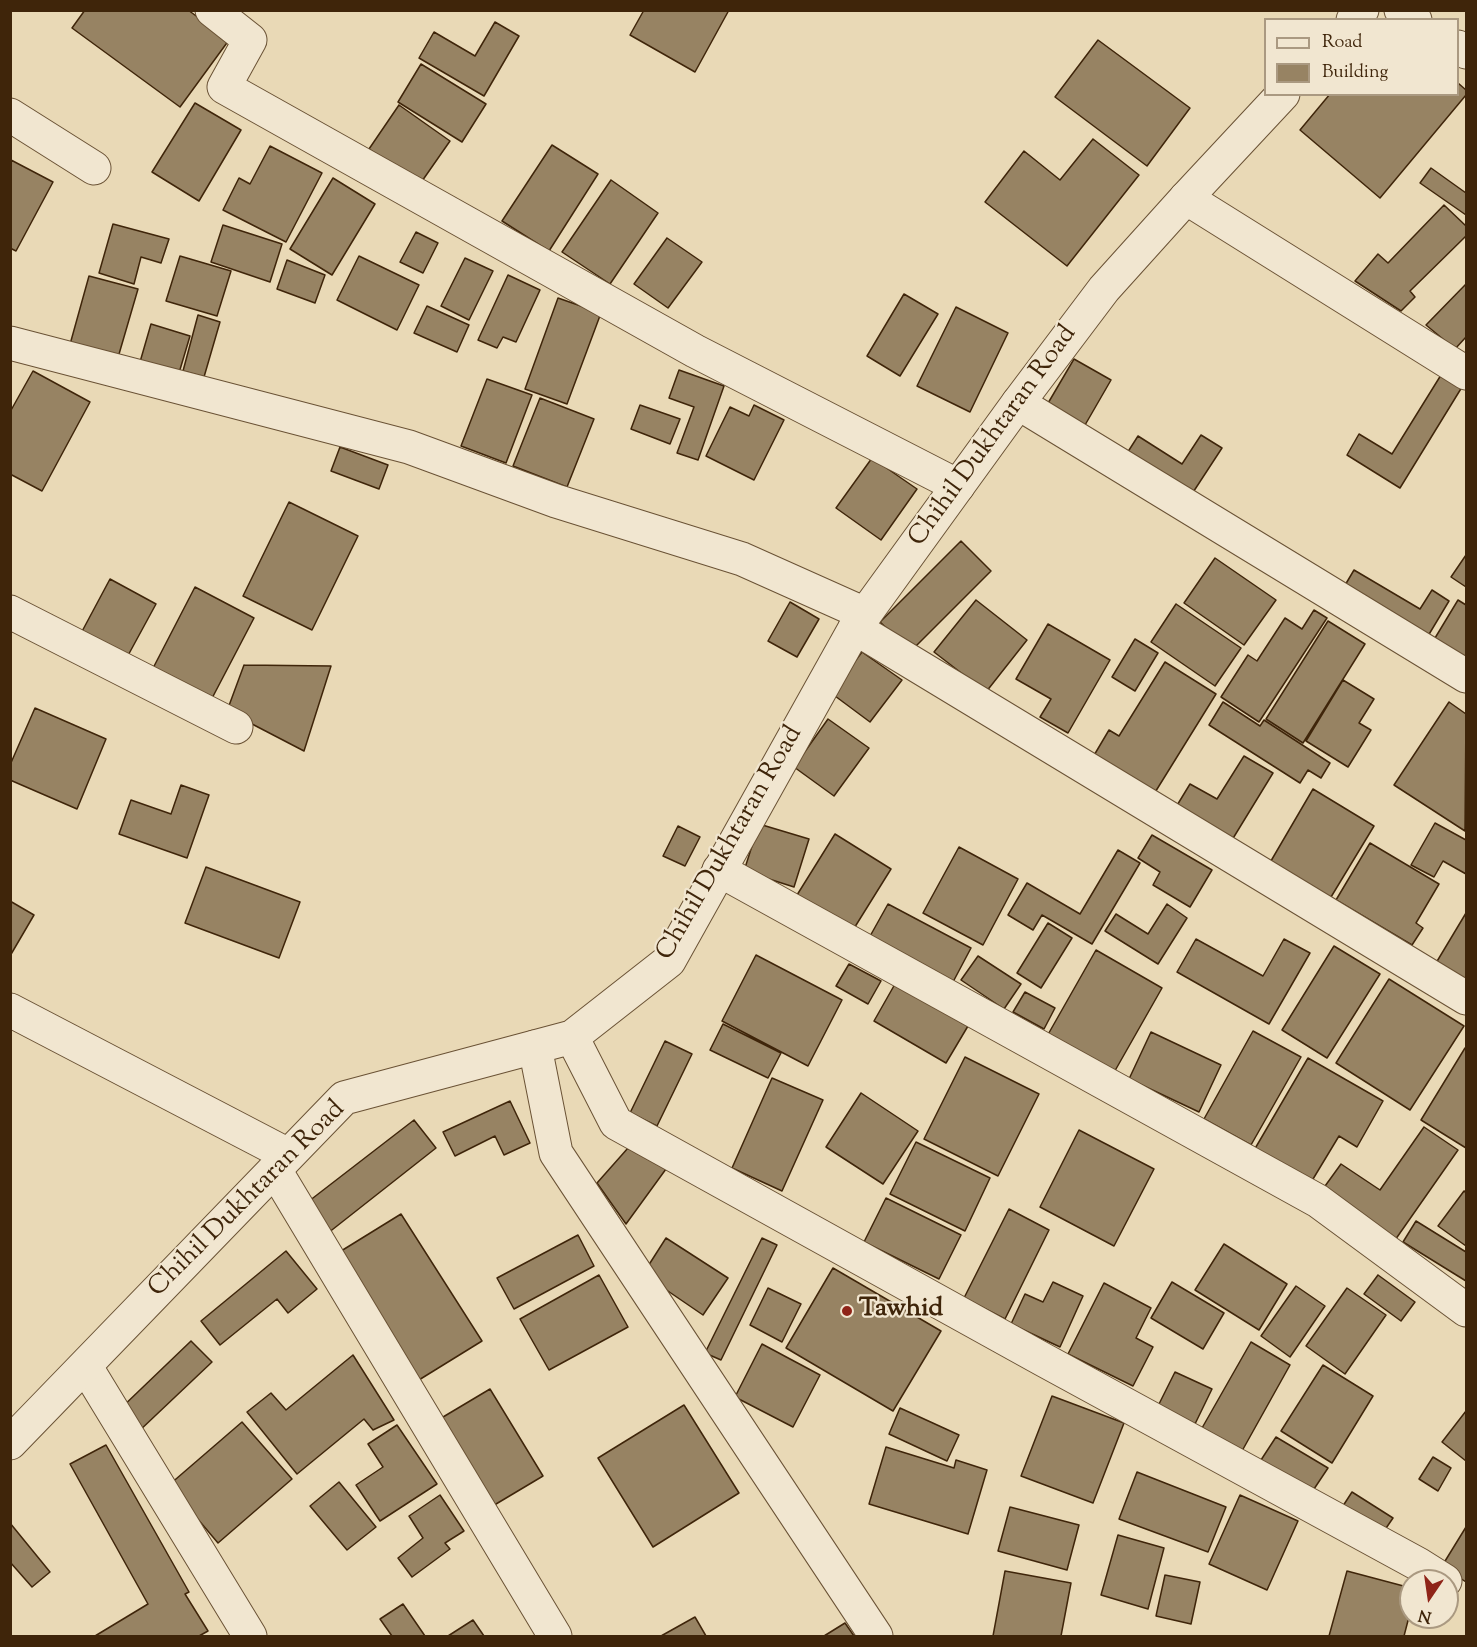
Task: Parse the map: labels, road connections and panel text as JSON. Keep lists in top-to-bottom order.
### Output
{
  "streets": {
    "street": ["Chihil Dukhtaran Road"]
  },
  "places": ["Tawhid"],
  "legend": ["Road", "Building"],
  "north": "bottom"
}
